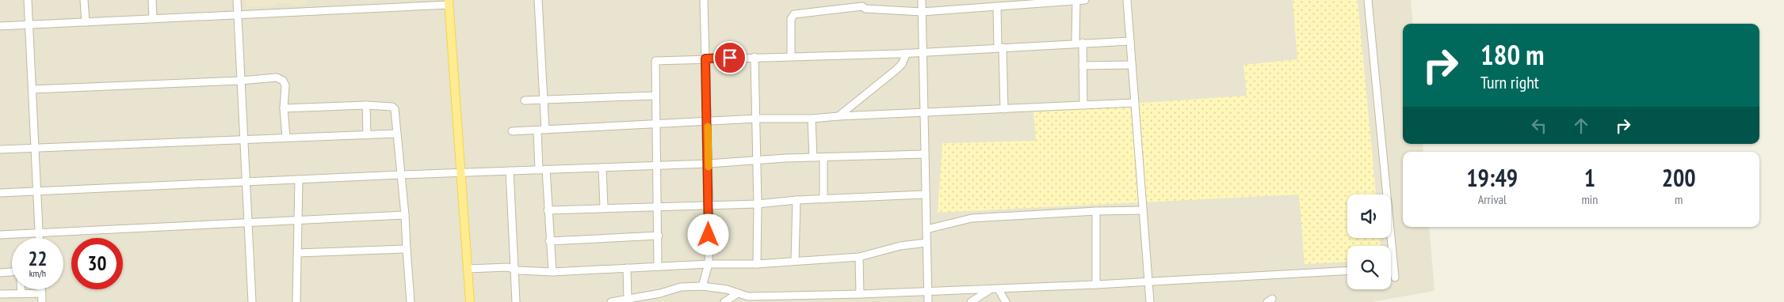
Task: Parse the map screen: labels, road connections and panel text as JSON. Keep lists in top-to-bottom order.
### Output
{
  "page": {
    "turn": ["180 m", "Turn right"],
    "eta": [
      "19:49",
      "Arrival",
      "1",
      "min",
      "200",
      "m"
    ],
    "speed": "22 km/h",
    "limit": "30"
  }
}
